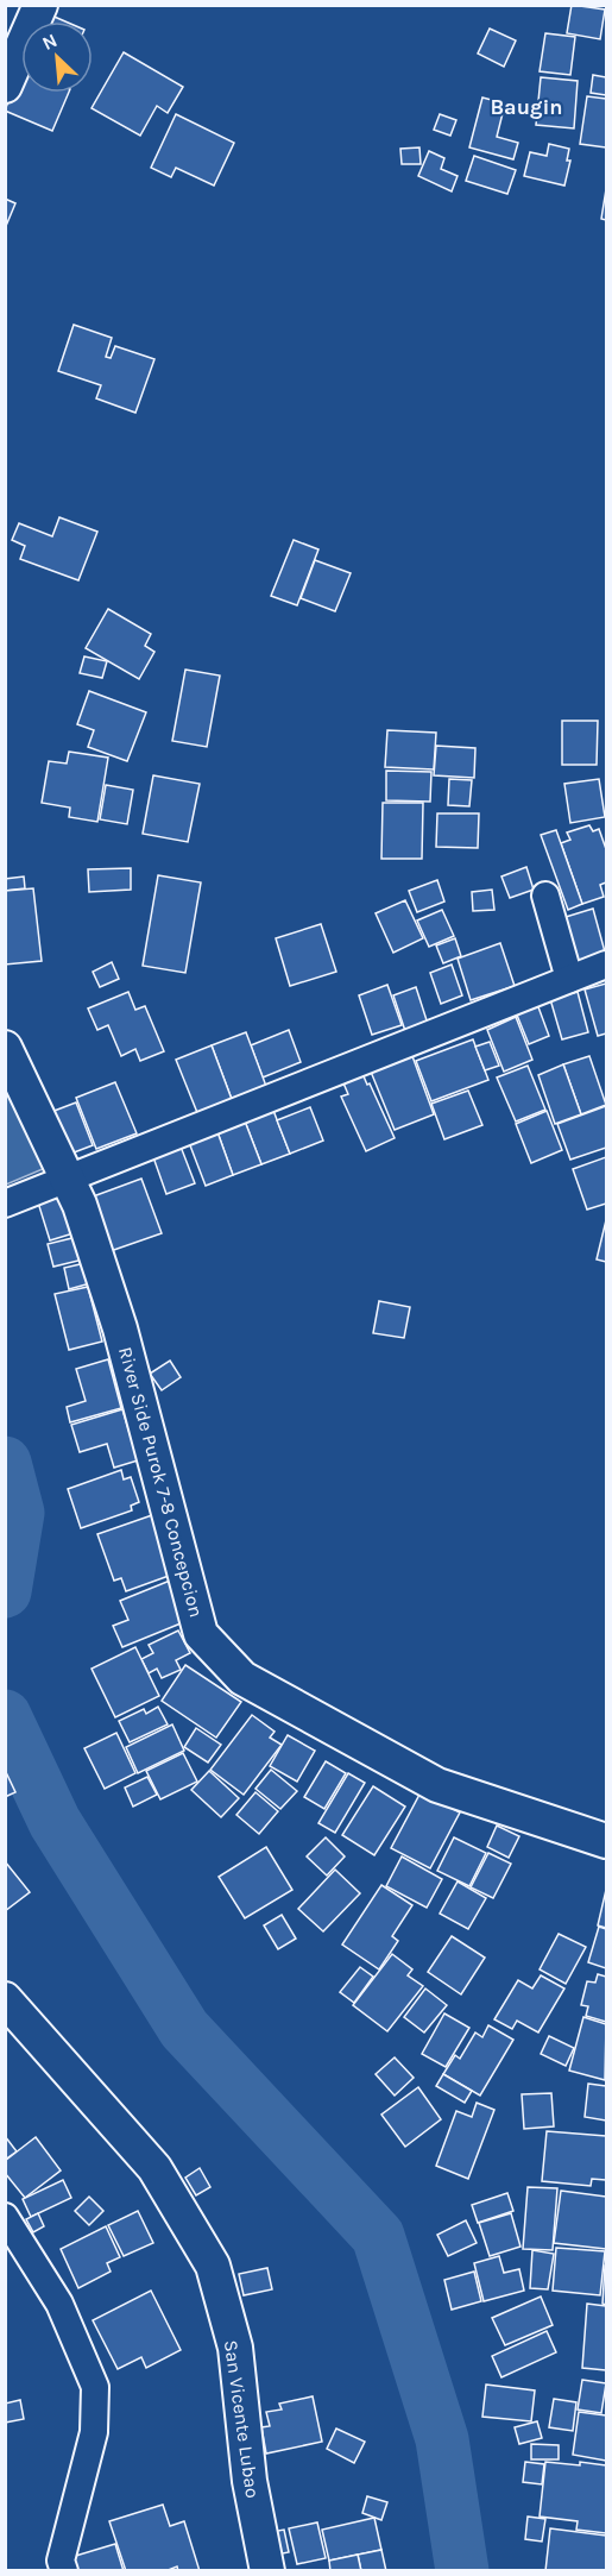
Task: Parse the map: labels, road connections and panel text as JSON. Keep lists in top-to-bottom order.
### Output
{
  "streets": {
    "street": ["River Side Purok 7-8 Concepcion", "San Vicente Lubao"]
  },
  "districts": ["Baugin"],
  "north": "top left"
}
